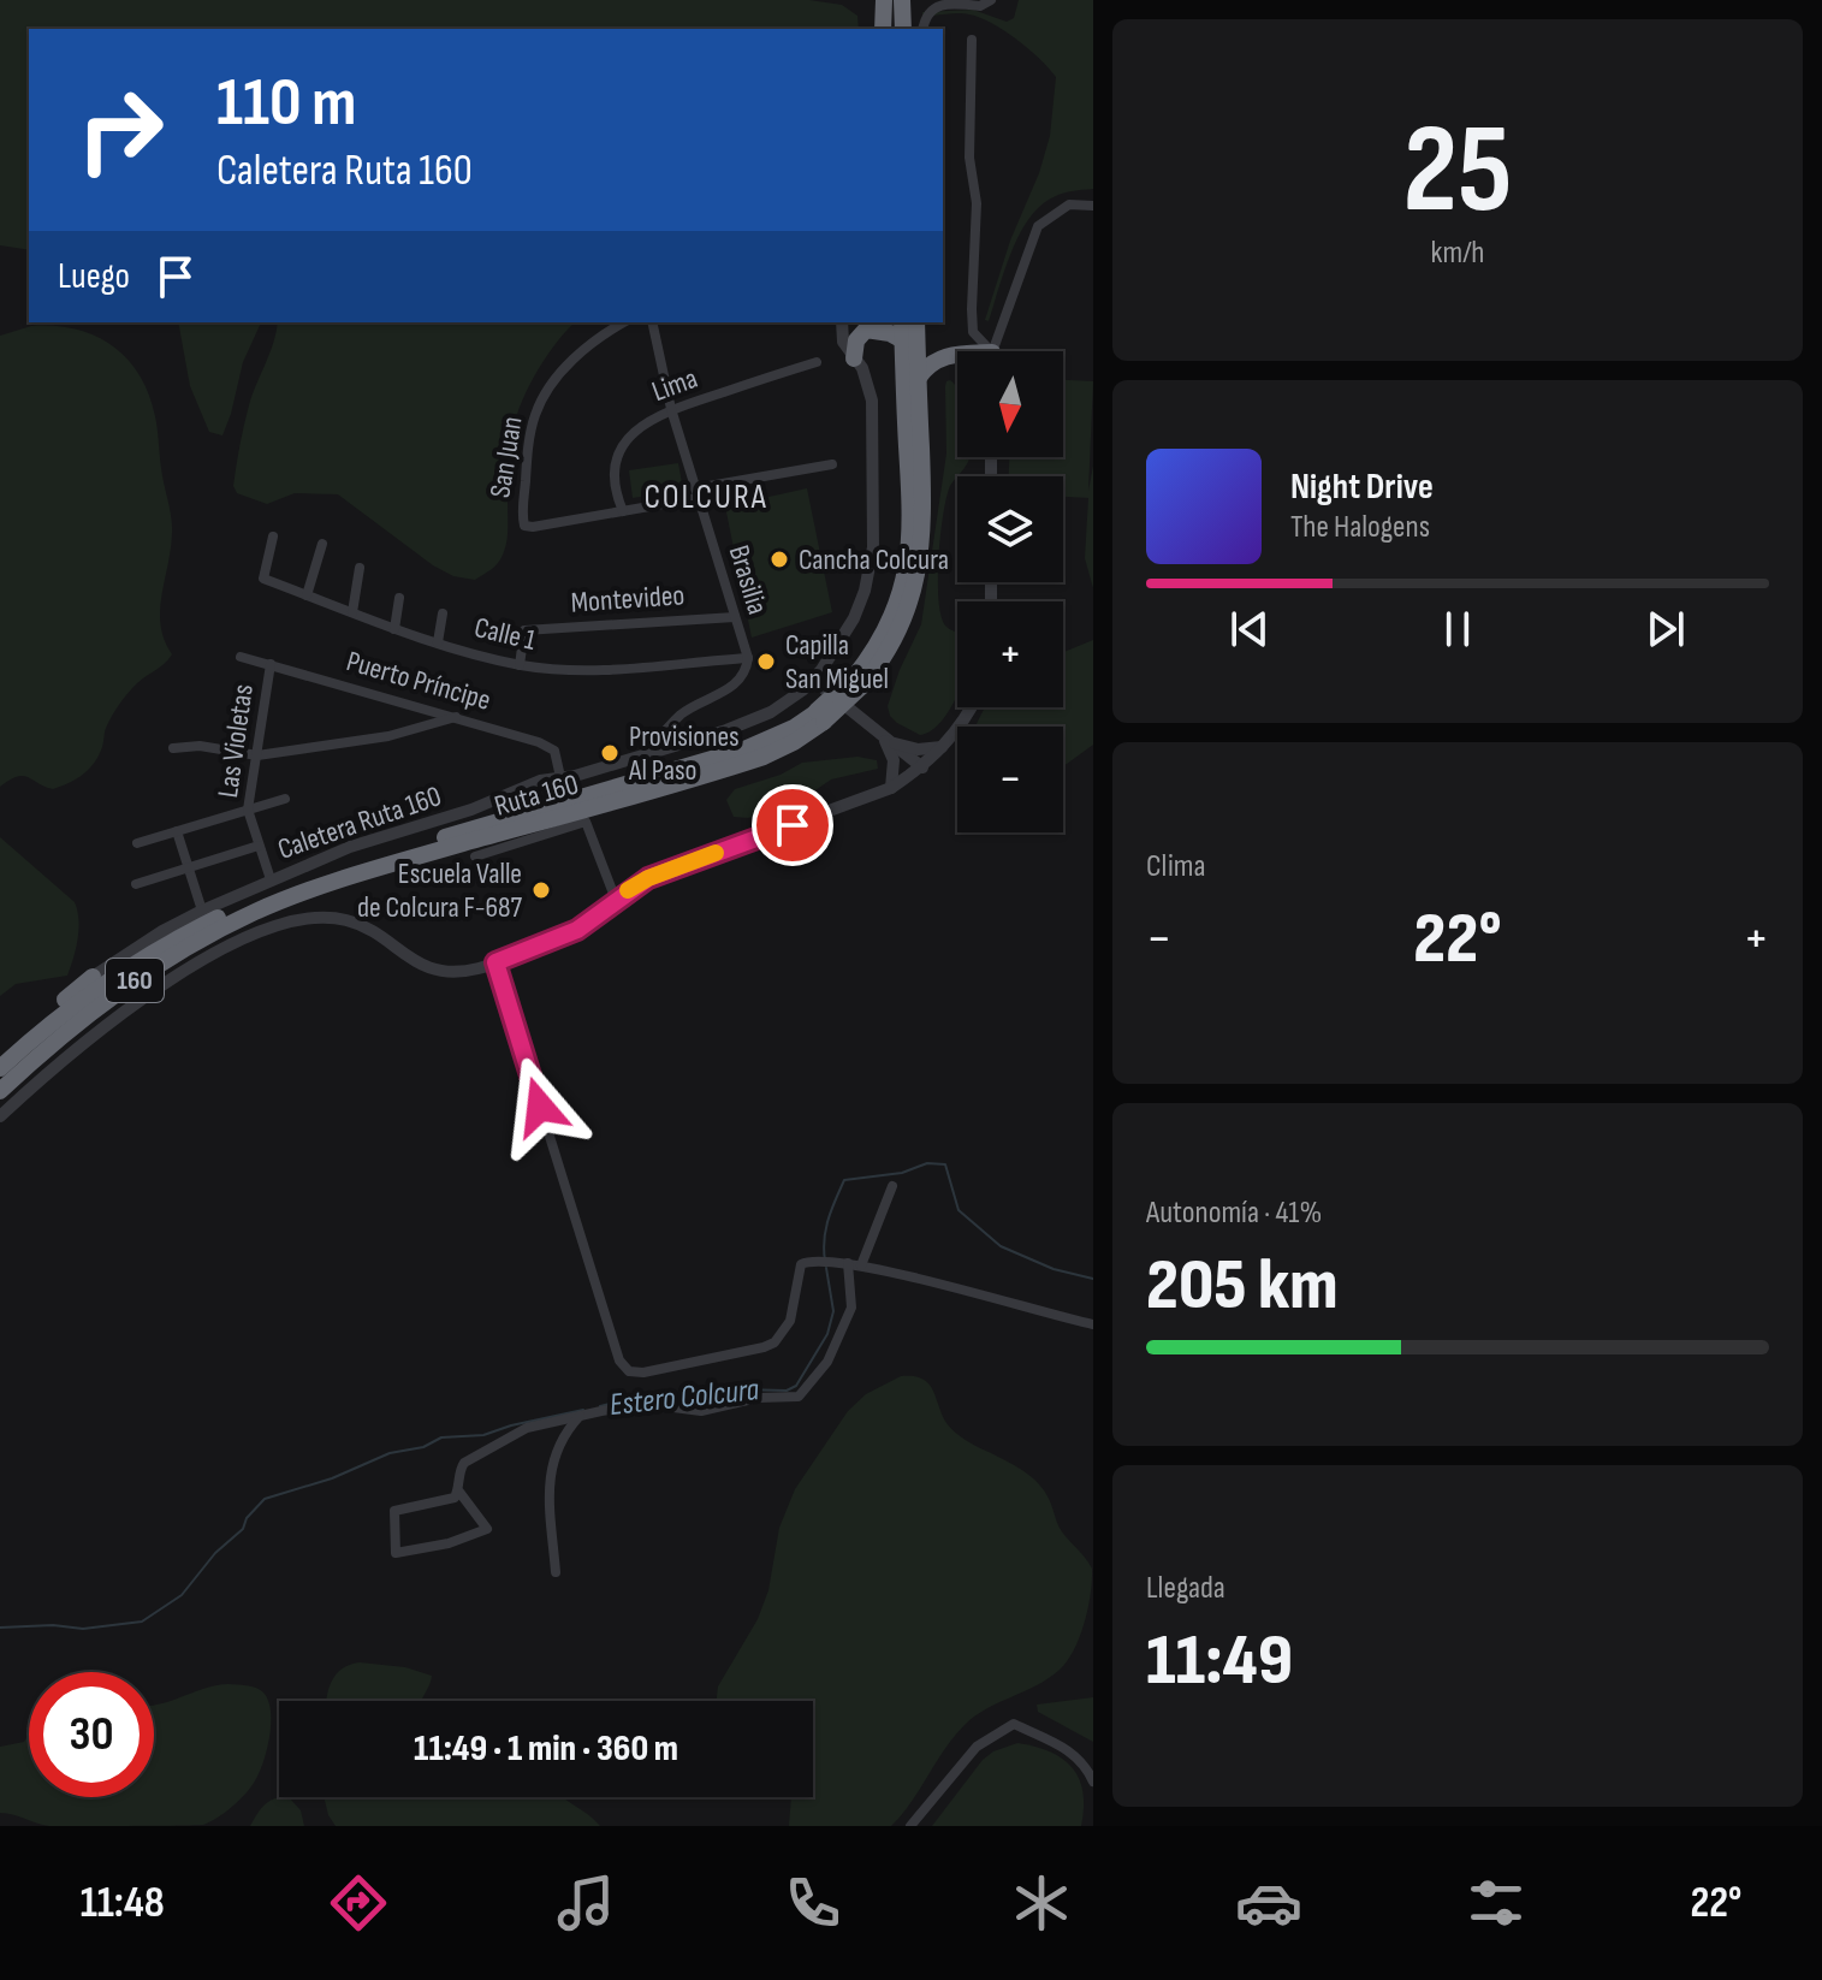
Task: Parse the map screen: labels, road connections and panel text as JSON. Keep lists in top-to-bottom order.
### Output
{
  "streets": {
    "highway": ["Ruta 160", "160"],
    "street": [
      "Lima",
      "San Juan",
      "Brasilia",
      "Montevideo",
      "Calle 1",
      "Puerto Príncipe",
      "Las Violetas",
      "Caletera Ruta 160"
    ]
  },
  "crossings": [
    ["Lima", "San Juan"],
    ["Lima", "Brasilia"],
    ["Brasilia", "Montevideo"],
    ["Brasilia", "Calle 1"],
    ["Brasilia", "Caletera Ruta 160"],
    ["Montevideo", "Calle 1"],
    ["Puerto Príncipe", "Las Violetas"],
    ["Puerto Príncipe", "Caletera Ruta 160"],
    ["Las Violetas", "Caletera Ruta 160"]
  ],
  "districts": ["COLCURA"],
  "water": ["Estero Colcura"],
  "places": [
    "Cancha Colcura",
    "Capilla San Miguel",
    "Provisiones Al Paso",
    "Escuela Valle de Colcura F-687"
  ],
  "north": "bottom",
  "page": {
    "tile": [
      ["25", "km/h"],
      "Clima",
      ["Autonomía · 41%", "205 km"],
      ["Llegada", "11:49"]
    ],
    "turn": ["110 m", "Caletera Ruta 160"],
    "then": "Luego",
    "map_buttons": ["+", "−"],
    "song": ["Night Drive", "The Halogens"],
    "heat": ["−", "22°", "+"],
    "limit": "30",
    "trip": "11:49 · 1 min · 360 m",
    "tabs": ["11:48", "22°"]
  }
}
